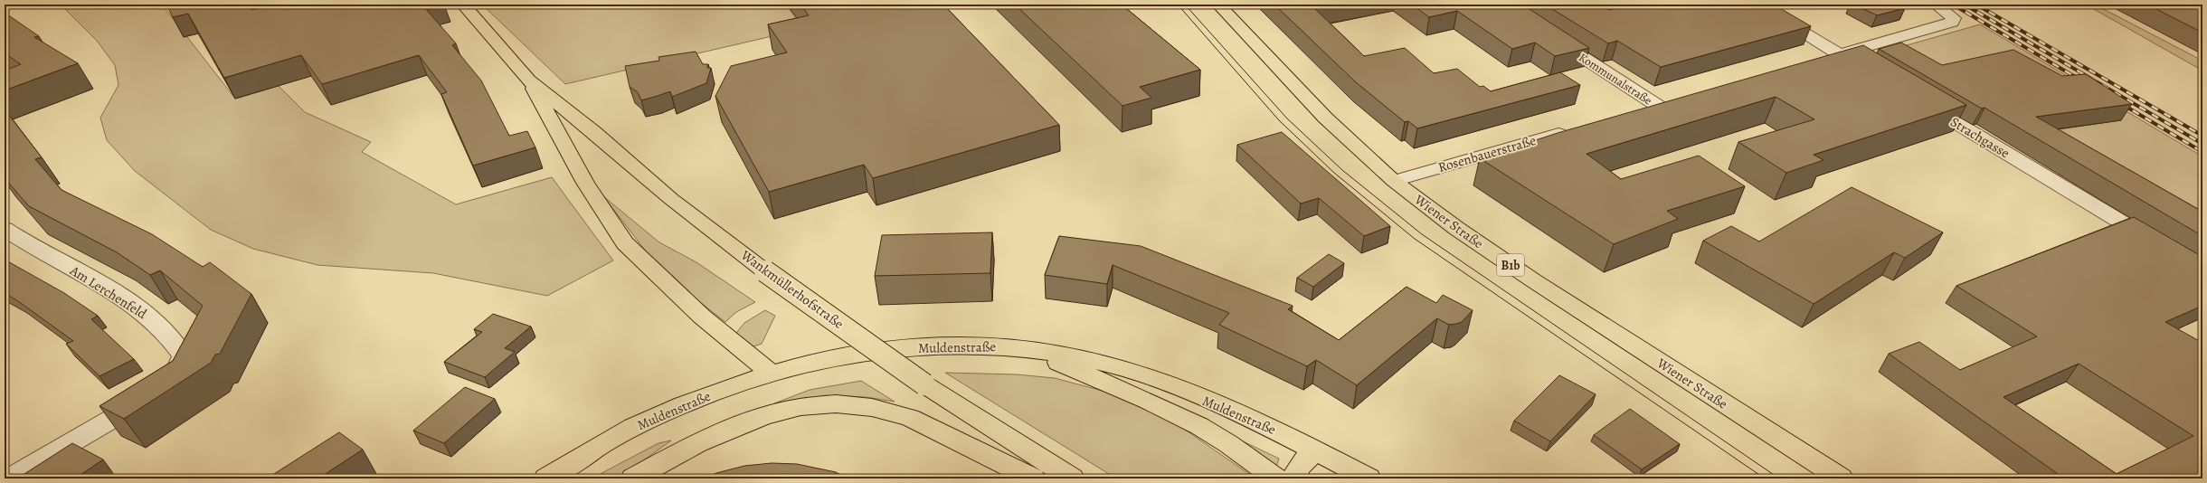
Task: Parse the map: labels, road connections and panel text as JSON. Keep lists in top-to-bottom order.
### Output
{
  "streets": {
    "main road": [
      "Wiener Straße",
      "B1b",
      "Wankmüllerhofstraße",
      "Muldenstraße"
    ],
    "street": [
      "Kommunalstraße",
      "Strachgasse",
      "Rosenbauerstraße",
      "Am Lerchenfeld"
    ]
  },
  "crossings": [
    ["Rosenbauerstraße", "Wiener Straße"],
    ["Wankmüllerhofstraße", "Muldenstraße"]
  ]
}
